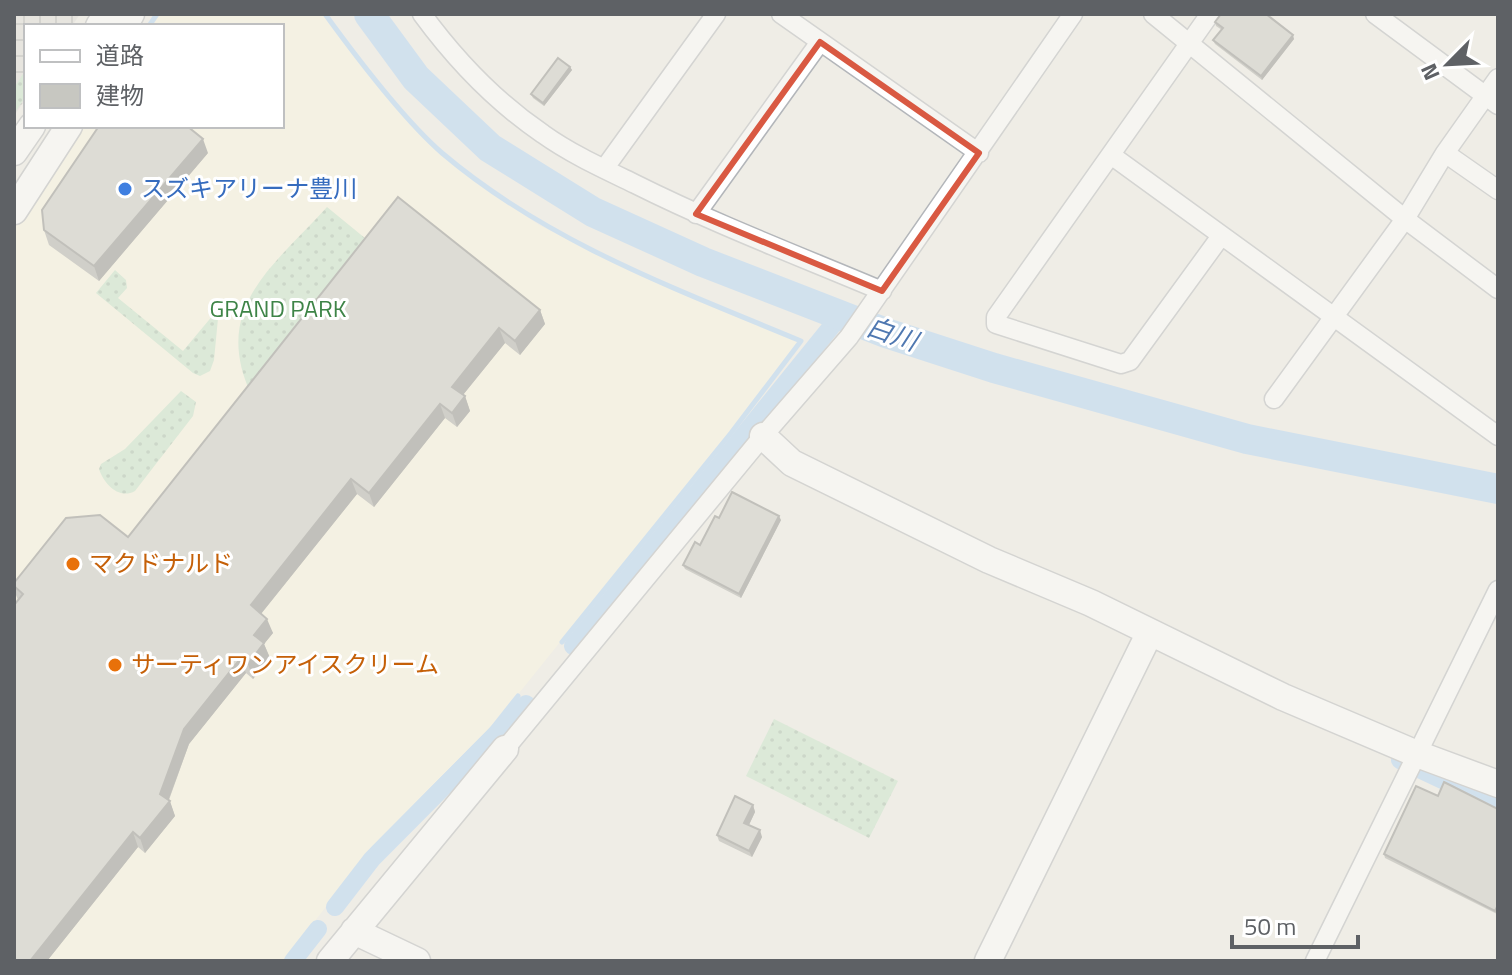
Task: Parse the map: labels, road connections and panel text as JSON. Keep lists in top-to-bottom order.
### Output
{
  "water": ["白川"],
  "parks": ["GRAND PARK"],
  "places": ["スズキアリーナ豊川", "マクドナルド", "サーティワンアイスクリーム"],
  "legend": ["道路", "建物"],
  "scale_bar": "50 m",
  "north": "bottom left"
}
